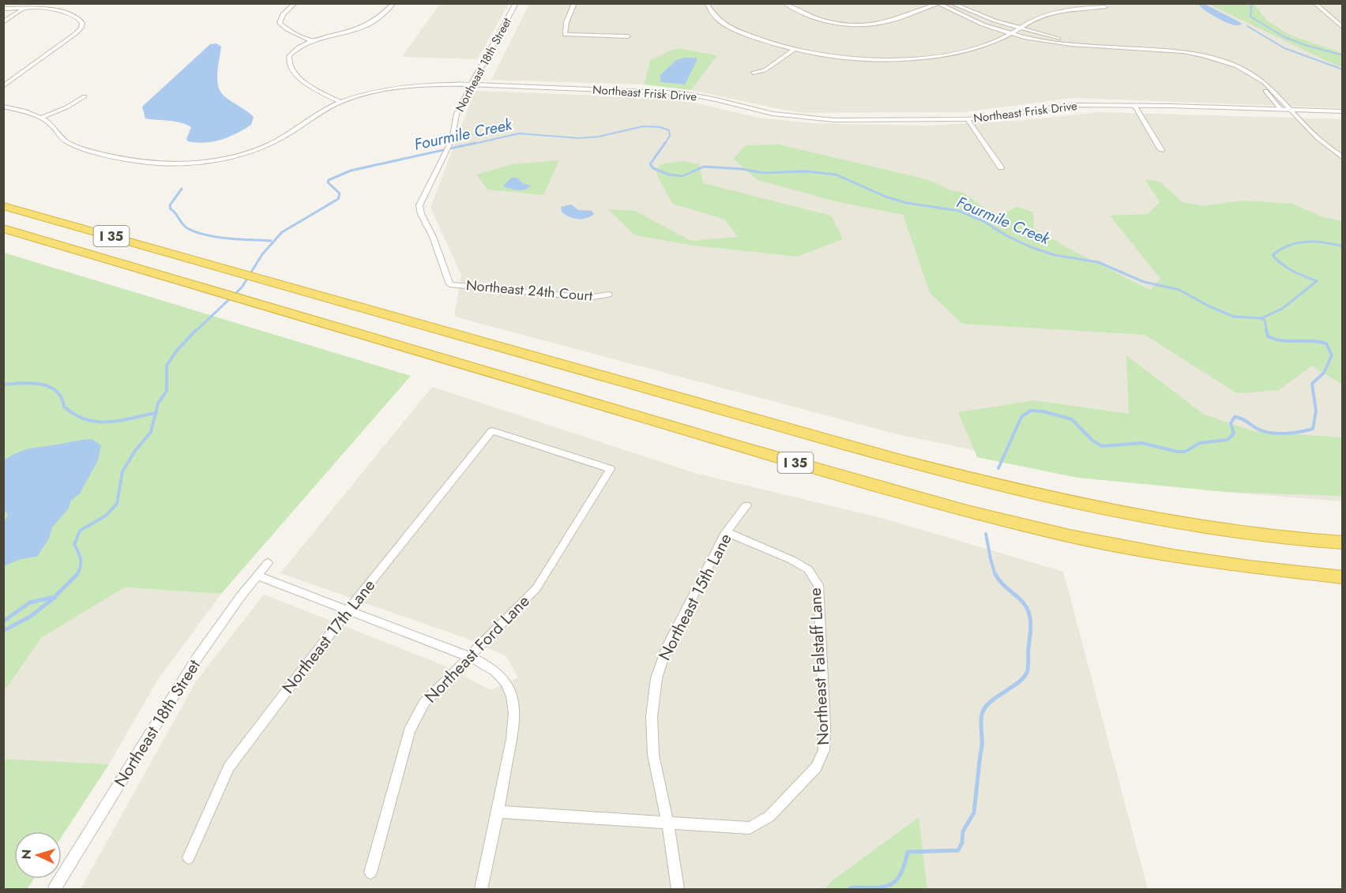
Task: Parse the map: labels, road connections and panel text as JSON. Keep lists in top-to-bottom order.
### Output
{
  "streets": {
    "highway": ["I 35"],
    "street": [
      "Northeast 18th Street",
      "Northeast Frisk Drive",
      "Northeast 24th Court",
      "Northeast 15th Lane",
      "Northeast 17th Lane",
      "Northeast Ford Lane",
      "Northeast Falstaff Lane"
    ]
  },
  "crossings": [
    ["Northeast 18th Street", "Northeast Frisk Drive"],
    ["Northeast 18th Street", "Northeast 24th Court"],
    ["Northeast 15th Lane", "Northeast Falstaff Lane"],
    ["Northeast 17th Lane", "Northeast Ford Lane"]
  ],
  "water": ["Fourmile Creek"],
  "north": "left"
}
